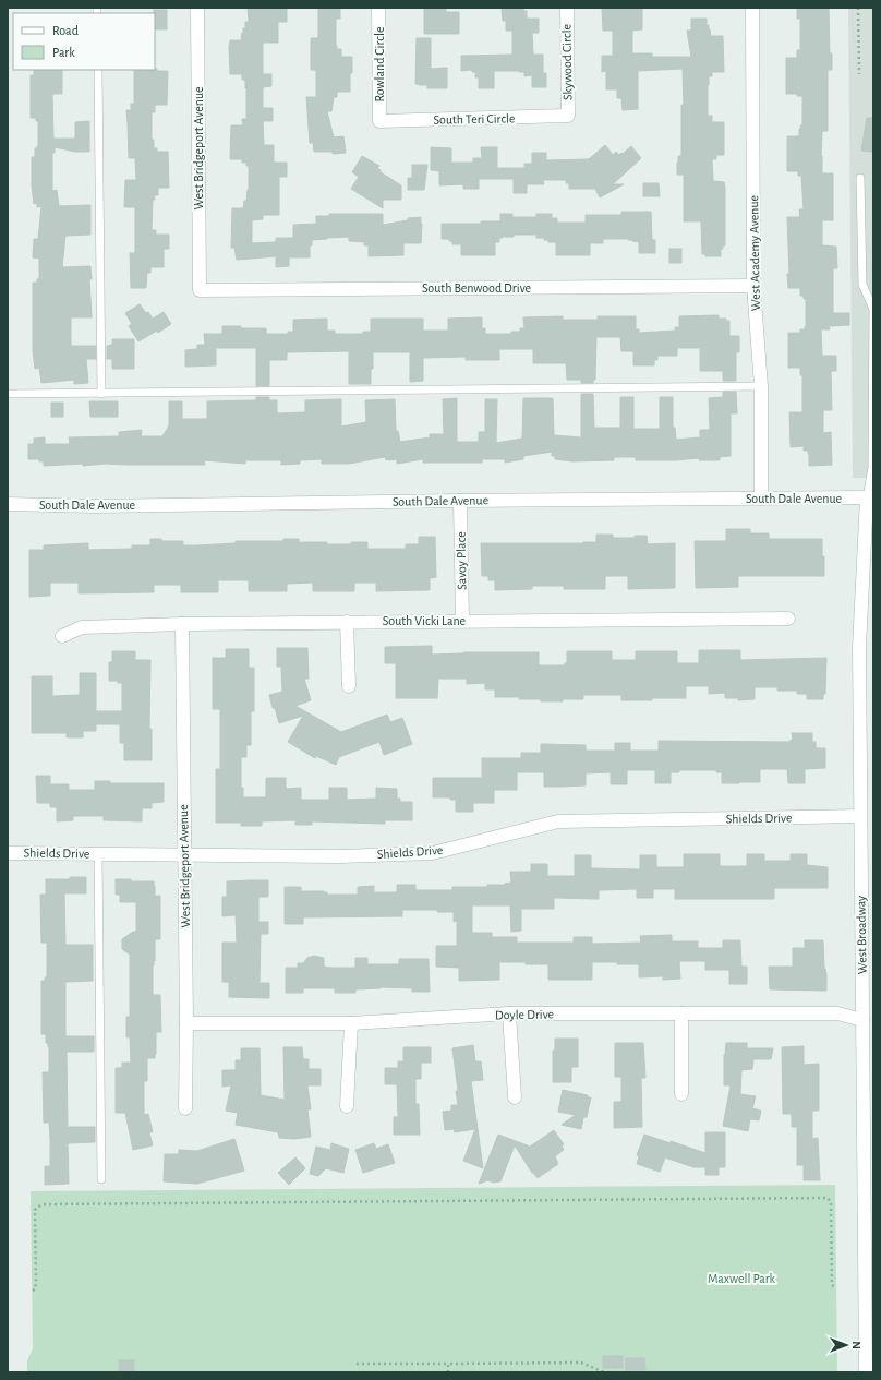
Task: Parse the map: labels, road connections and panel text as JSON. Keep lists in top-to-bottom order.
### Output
{
  "streets": {
    "street": [
      "Skywood Circle",
      "Rowland Circle",
      "South Teri Circle",
      "West Bridgeport Avenue",
      "West Academy Avenue",
      "South Benwood Drive",
      "South Dale Avenue",
      "Savoy Place",
      "South Vicki Lane",
      "Shields Drive",
      "West Broadway",
      "Doyle Drive"
    ]
  },
  "crossings": [
    ["Skywood Circle", "South Teri Circle"],
    ["Rowland Circle", "South Teri Circle"],
    ["West Bridgeport Avenue", "South Benwood Drive"],
    ["West Bridgeport Avenue", "South Vicki Lane"],
    ["West Bridgeport Avenue", "Shields Drive"],
    ["West Bridgeport Avenue", "Doyle Drive"],
    ["West Academy Avenue", "South Benwood Drive"],
    ["West Academy Avenue", "South Dale Avenue"],
    ["South Dale Avenue", "Savoy Place"],
    ["South Dale Avenue", "West Broadway"],
    ["Savoy Place", "South Vicki Lane"],
    ["Shields Drive", "West Broadway"],
    ["West Broadway", "Doyle Drive"]
  ],
  "parks": ["Maxwell Park"],
  "legend": ["Road", "Park"],
  "north": "right"
}
